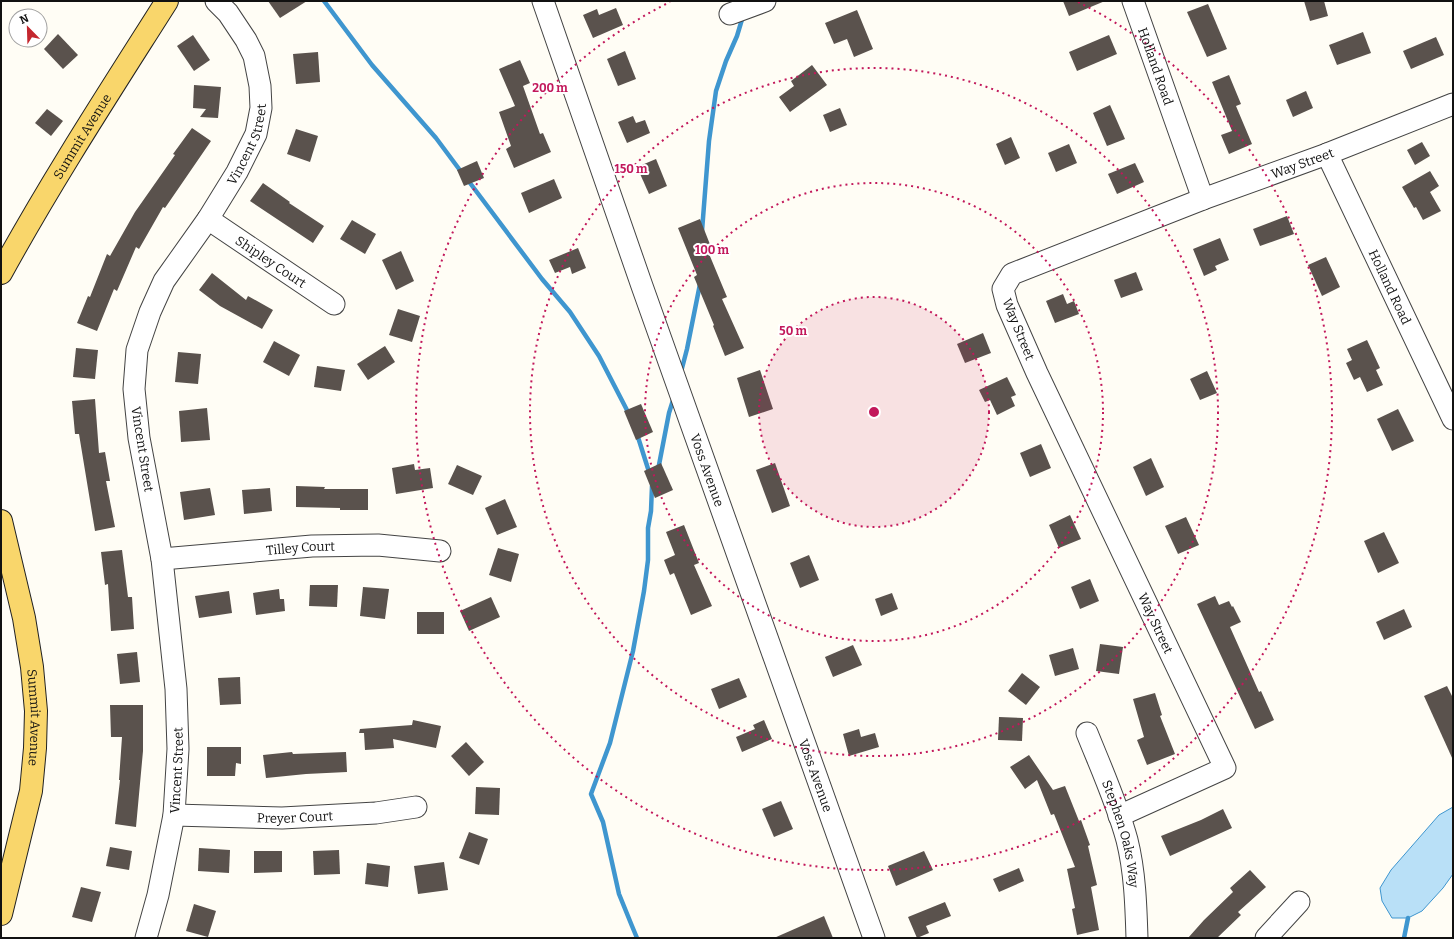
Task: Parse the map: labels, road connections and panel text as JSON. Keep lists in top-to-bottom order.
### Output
{
  "streets": {
    "main road": ["Summit Avenue"],
    "street": [
      "Holland Road",
      "Vincent Street",
      "Way Street",
      "Shipley Court",
      "Voss Avenue",
      "Tilley Court",
      "Preyer Court",
      "Stephen Oaks Way"
    ]
  },
  "crossings": [
    ["Holland Road", "Way Street"],
    ["Vincent Street", "Shipley Court"],
    ["Vincent Street", "Tilley Court"],
    ["Vincent Street", "Preyer Court"],
    ["Way Street", "Stephen Oaks Way"]
  ],
  "north": "top left",
  "rings": [
    "200 m",
    "150 m",
    "100 m",
    "50 m"
  ]
}
